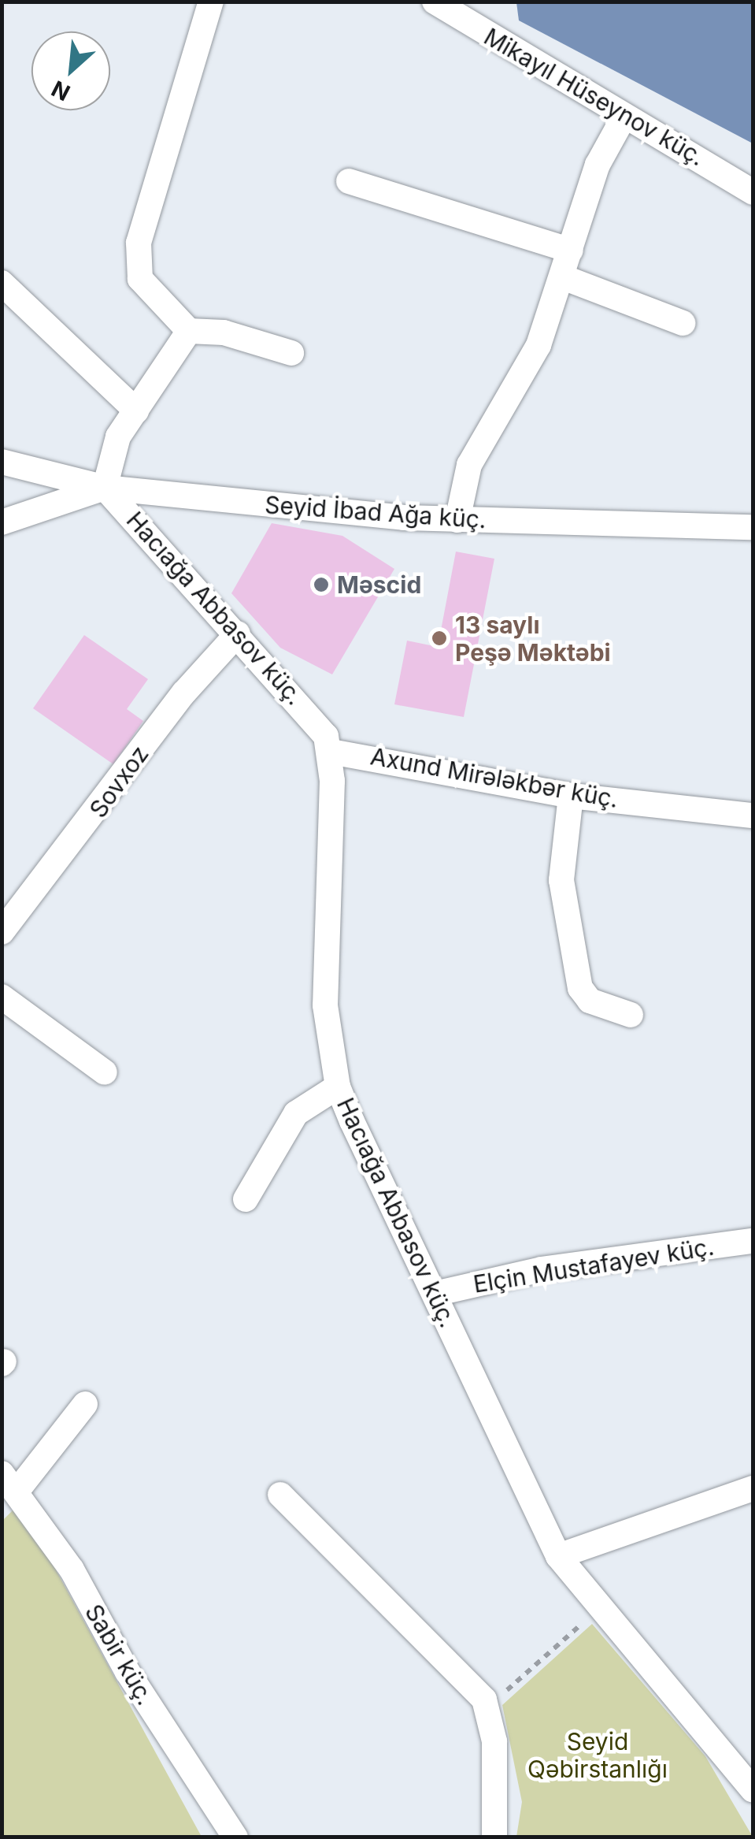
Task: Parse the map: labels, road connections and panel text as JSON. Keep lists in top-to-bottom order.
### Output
{
  "streets": {
    "street": [
      "Mikayıl Hüseynov küç.",
      "Seyid İbad Ağa küç.",
      "Hacıağa Abbasov küç.",
      "Axund Mirələkbər küç.",
      "Sovxoz",
      "Elçin Mustafayev küç.",
      "Sabir küç."
    ]
  },
  "crossings": [
    ["Seyid İbad Ağa küç.", "Hacıağa Abbasov küç."],
    ["Hacıağa Abbasov küç.", "Axund Mirələkbər küç."],
    ["Hacıağa Abbasov küç.", "Sovxoz"],
    ["Hacıağa Abbasov küç.", "Elçin Mustafayev küç."]
  ],
  "parks": ["Seyid Qəbirstanlığı"],
  "places": ["Məscid", "13 saylı Peşə Məktəbi"],
  "north": "bottom left"
}
